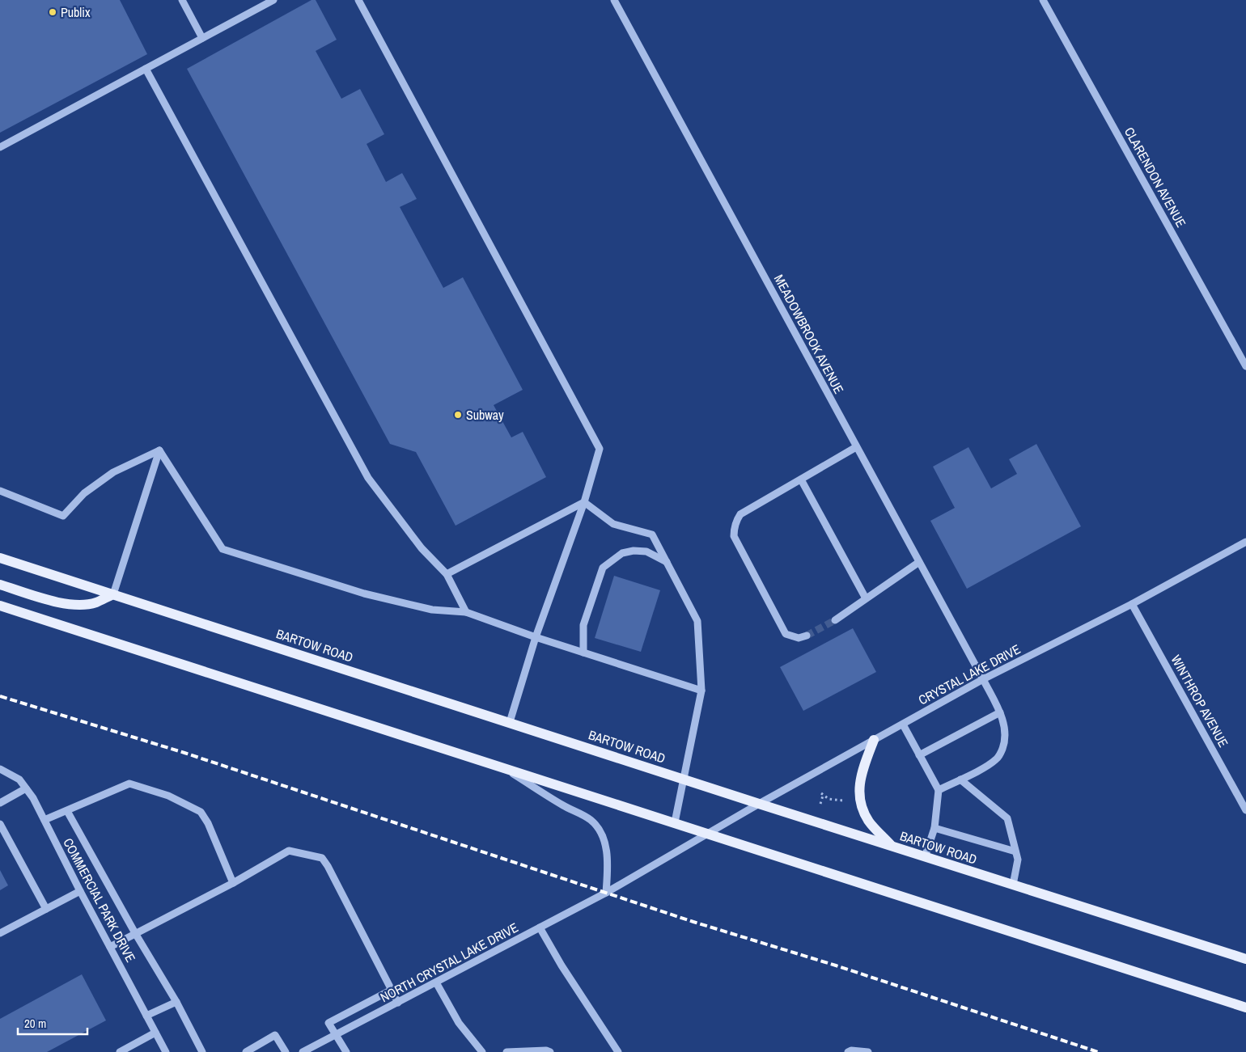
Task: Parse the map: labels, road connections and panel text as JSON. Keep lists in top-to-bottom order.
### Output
{
  "streets": {
    "main road": ["BARTOW ROAD"],
    "street": [
      "CLARENDON AVENUE",
      "MEADOWBROOK AVENUE",
      "CRYSTAL LAKE DRIVE",
      "WINTHROP AVENUE",
      "COMMERCIAL PARK DRIVE",
      "NORTH CRYSTAL LAKE DRIVE"
    ]
  },
  "crossings": [
    ["MEADOWBROOK AVENUE", "CRYSTAL LAKE DRIVE"],
    ["BARTOW ROAD", "CRYSTAL LAKE DRIVE"],
    ["CRYSTAL LAKE DRIVE", "WINTHROP AVENUE"],
    ["CRYSTAL LAKE DRIVE", "NORTH CRYSTAL LAKE DRIVE"]
  ],
  "places": ["Publix", "Subway"],
  "scale_bar": "20 m"
}
